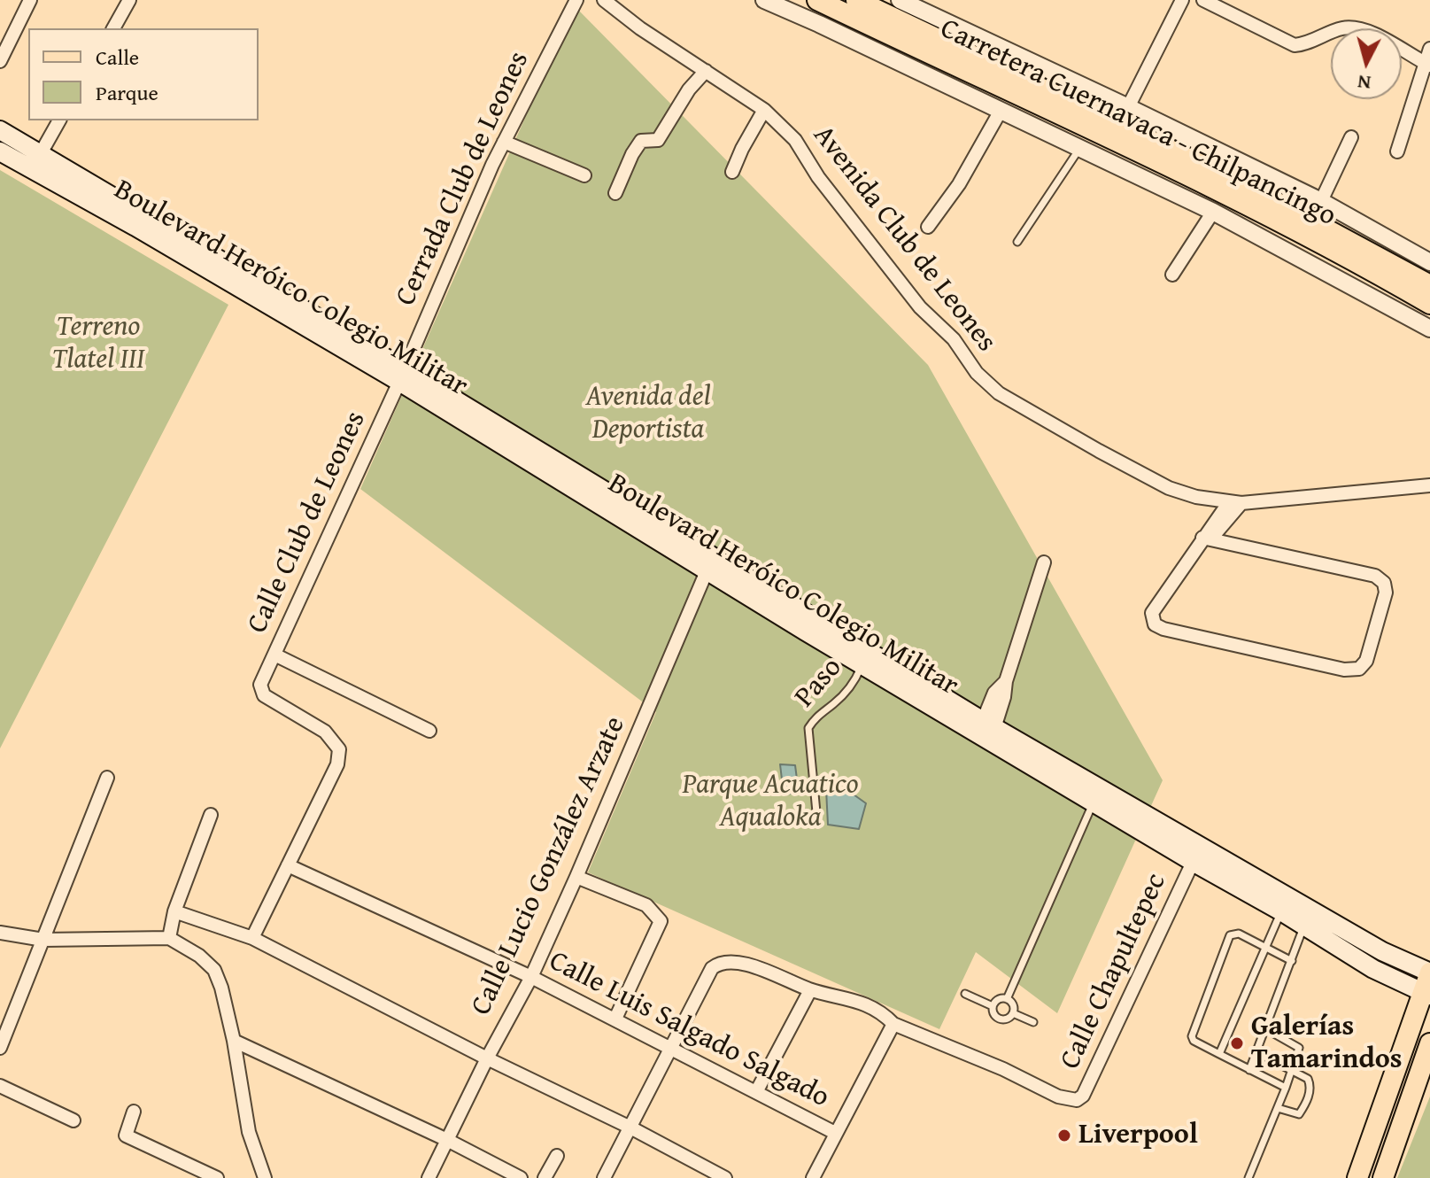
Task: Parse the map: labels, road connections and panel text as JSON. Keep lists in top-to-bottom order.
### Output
{
  "streets": {
    "main road": ["Carretera Cuernavaca - Chilpancingo", "Boulevard Heróico Colegio Militar"],
    "street": [
      "Cerrada Club de Leones",
      "Avenida Club de Leones",
      "Calle Club de Leones",
      "Calle Lucio González Arzate",
      "Calle Chapultepec",
      "Calle Luis Salgado Salgado"
    ],
    "lane": ["Paso"]
  },
  "crossings": [
    ["Cerrada Club de Leones", "Boulevard Heróico Colegio Militar"],
    ["Cerrada Club de Leones", "Calle Club de Leones"],
    ["Boulevard Heróico Colegio Militar", "Calle Club de Leones"],
    ["Boulevard Heróico Colegio Militar", "Paso"],
    ["Boulevard Heróico Colegio Militar", "Calle Lucio González Arzate"],
    ["Boulevard Heróico Colegio Militar", "Calle Chapultepec"],
    ["Calle Club de Leones", "Calle Luis Salgado Salgado"],
    ["Calle Lucio González Arzate", "Calle Luis Salgado Salgado"]
  ],
  "parks": ["Terreno Tlatel III", "Avenida del Deportista", "Parque Acuatico Aqualoka"],
  "places": ["Galerías Tamarindos", "Liverpool"],
  "legend": ["Calle", "Parque"],
  "north": "bottom"
}
